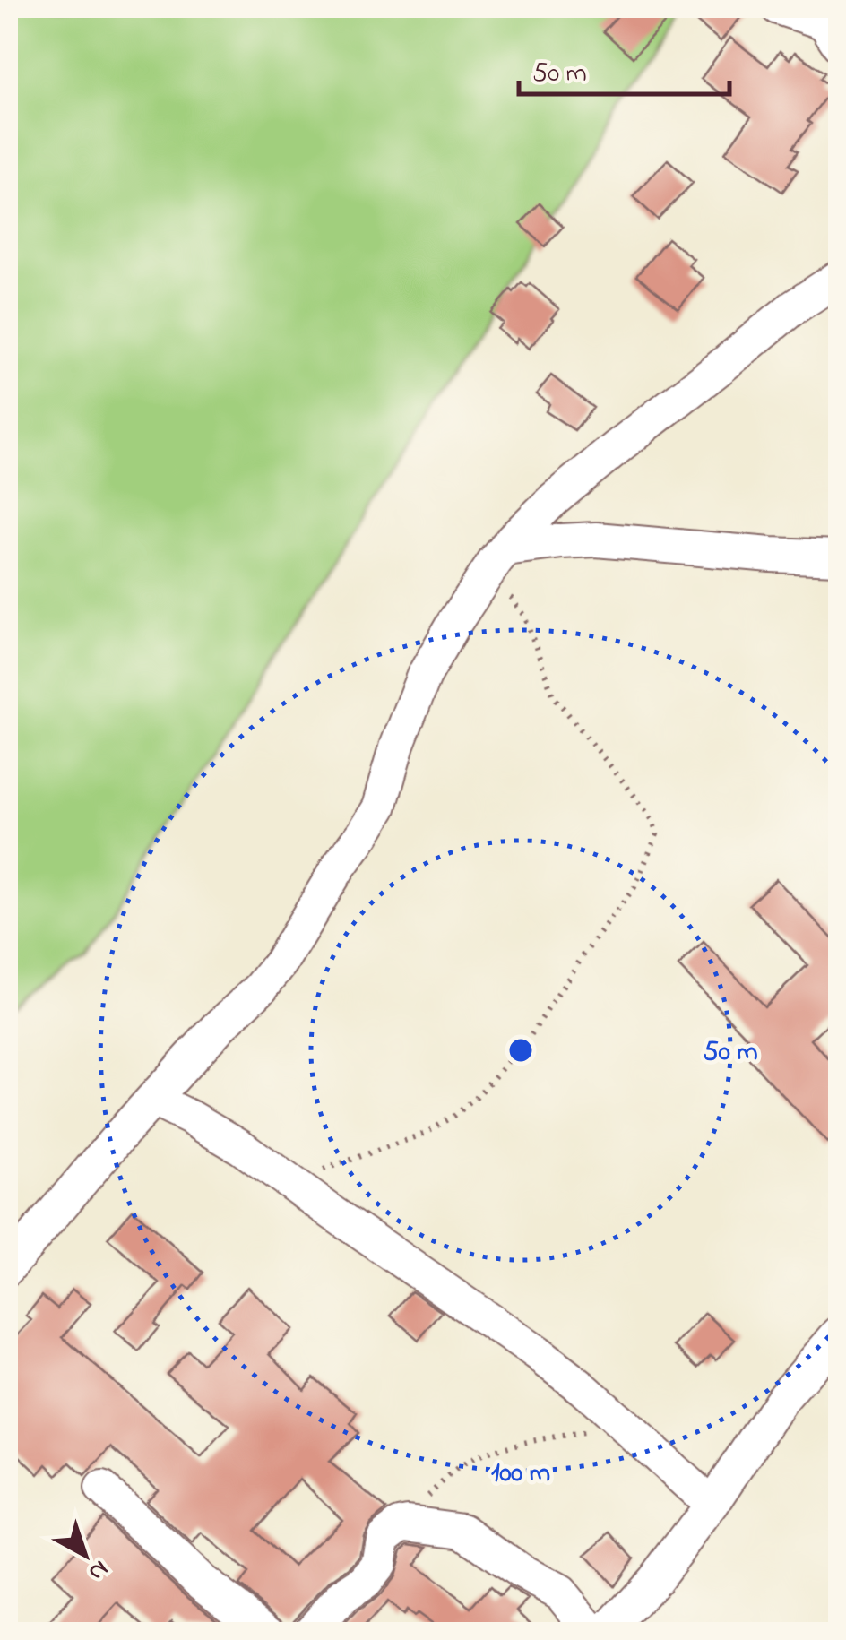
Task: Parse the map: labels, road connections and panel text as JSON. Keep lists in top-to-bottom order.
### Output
{
  "scale_bar": "50 m",
  "north": "bottom right",
  "rings": ["50 m", "100 m"]
}
